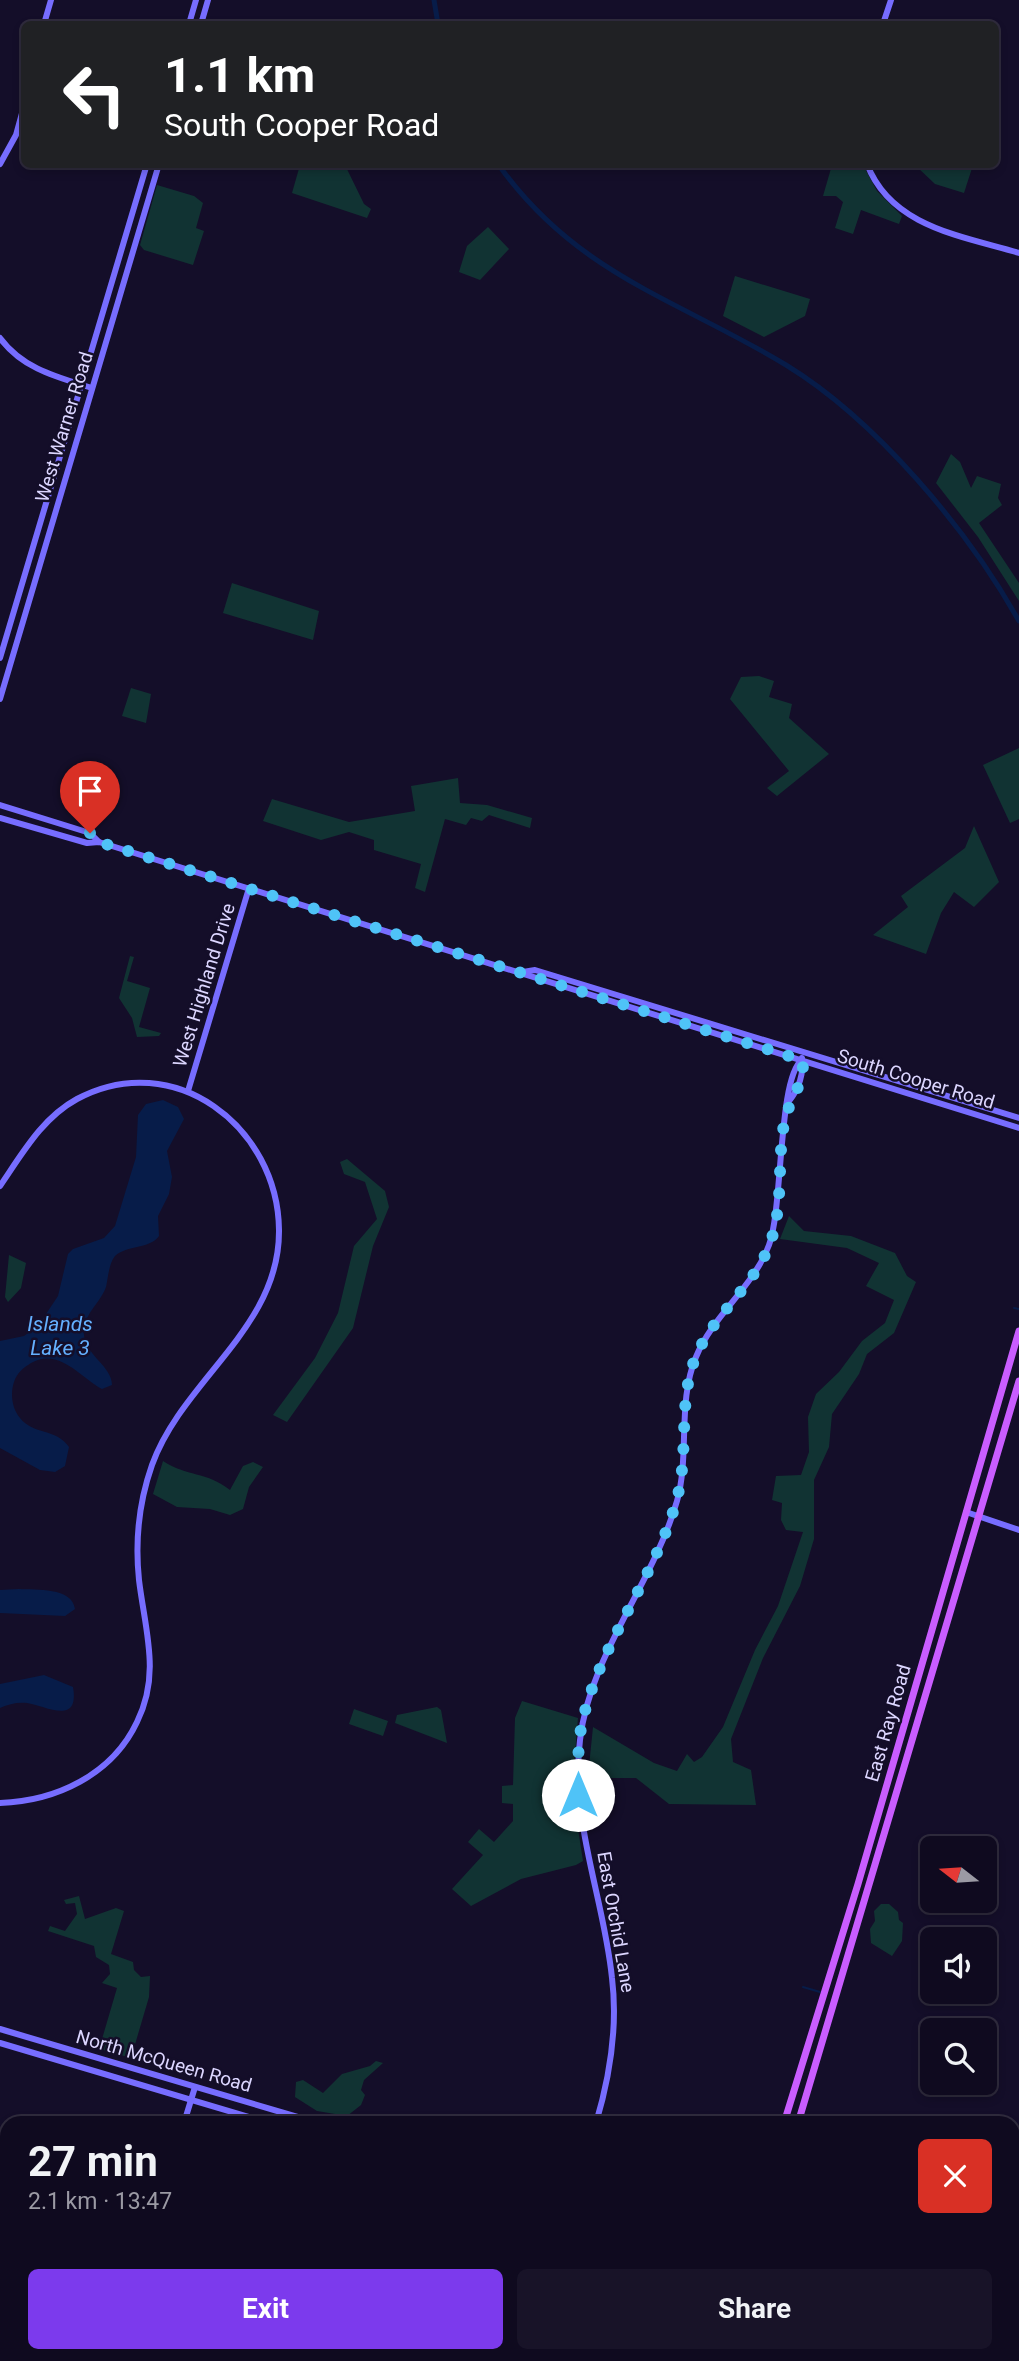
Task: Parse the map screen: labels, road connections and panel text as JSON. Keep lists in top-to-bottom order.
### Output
{
  "streets": {
    "main road": [
      "West Warner Road",
      "West Highland Drive",
      "South Cooper Road",
      "East Ray Road",
      "East Orchid Lane",
      "North McQueen Road"
    ]
  },
  "crossings": [
    ["West Highland Drive", "South Cooper Road"],
    ["South Cooper Road", "East Orchid Lane"]
  ],
  "water": ["Islands Lake 3"],
  "north": "left",
  "page": {
    "turn": ["1.1 km", "South Cooper Road"],
    "heading": ["27 min", "2.1 km · 13:47"],
    "buttons": ["Exit", "Share"]
  }
}
